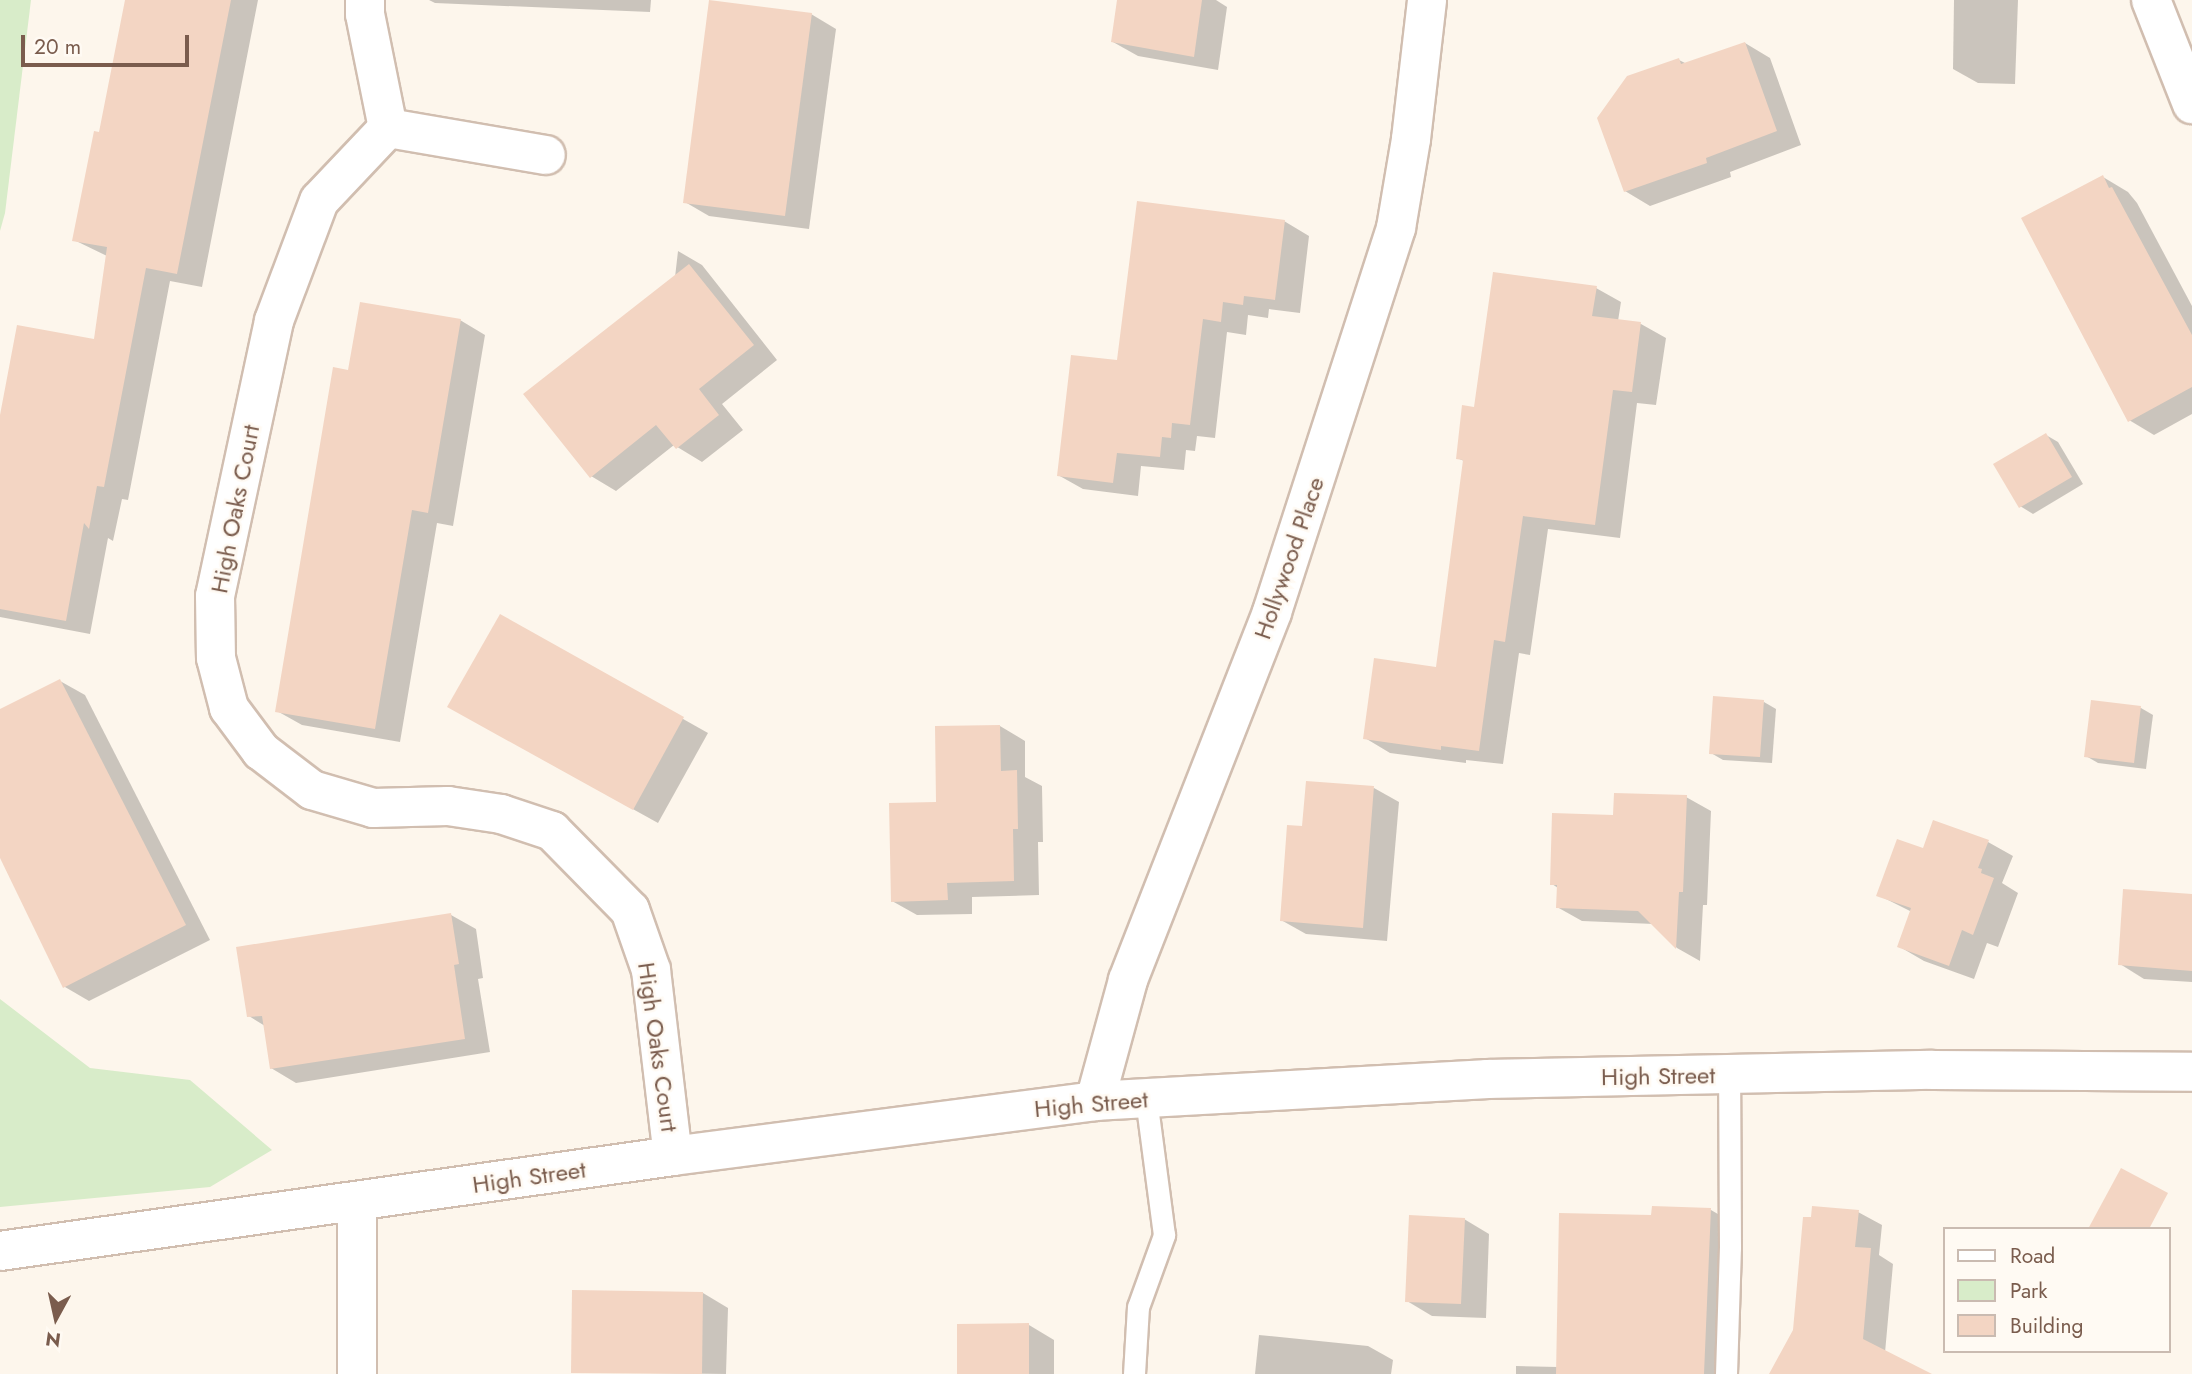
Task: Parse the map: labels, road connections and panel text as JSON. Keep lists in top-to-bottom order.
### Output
{
  "streets": {
    "street": ["High Oaks Court", "Hollywood Place", "High Street"]
  },
  "crossings": [
    ["High Oaks Court", "High Street"],
    ["Hollywood Place", "High Street"]
  ],
  "legend": ["Road", "Park", "Building"],
  "scale_bar": "20 m",
  "north": "bottom"
}
